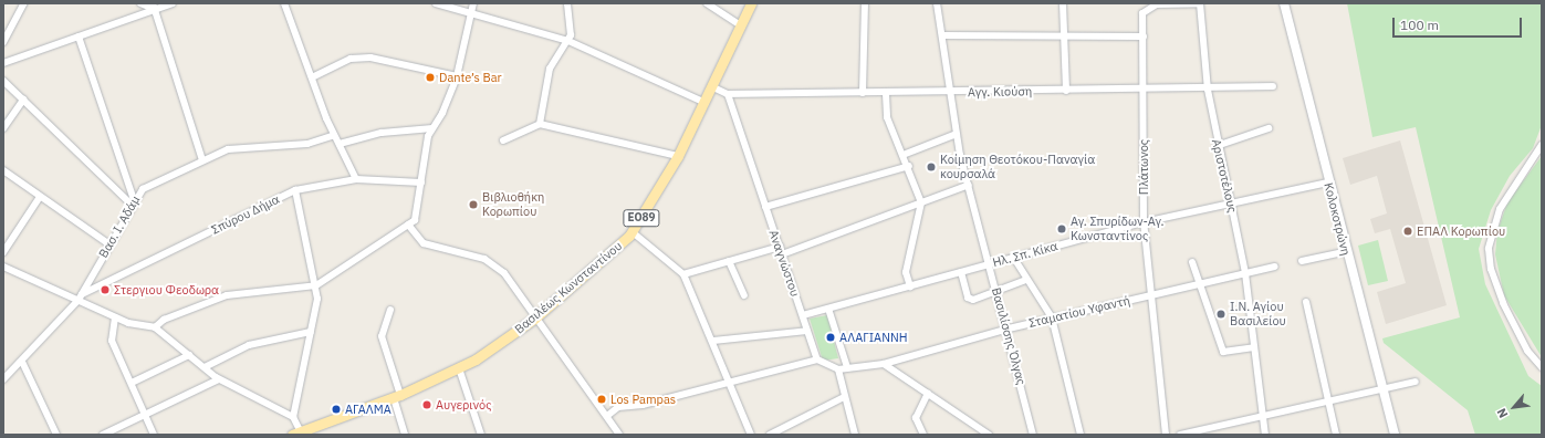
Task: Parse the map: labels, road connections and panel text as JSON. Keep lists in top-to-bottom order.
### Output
{
  "streets": {
    "main road": ["ΕΟ89", "Βασιλέως Κωνσταντίνου"],
    "street": [
      "Αγγ. Κιούση",
      "Πλάτωνος",
      "Αριστοτέλους",
      "Σπύρου Δήμα",
      "Κολοκοτρώνη",
      "Βασ. Ι. Αδάμ",
      "Ηλ. Σπ. Κίκα",
      "Αναγνώστου",
      "Σταματίου Υφαντή",
      "Βασιλίσσης Όλγας"
    ]
  },
  "crossings": [
    ["Αγγ. Κιούση", "Πλάτωνος"],
    ["Αγγ. Κιούση", "Αριστοτέλους"],
    ["Αγγ. Κιούση", "Αναγνώστου"],
    ["Αγγ. Κιούση", "Βασιλίσσης Όλγας"],
    ["Πλάτωνος", "Αριστοτέλους"],
    ["Πλάτωνος", "Ηλ. Σπ. Κίκα"],
    ["Πλάτωνος", "Σταματίου Υφαντή"],
    ["Αριστοτέλους", "Ηλ. Σπ. Κίκα"],
    ["Αριστοτέλους", "Σταματίου Υφαντή"],
    ["Σπύρου Δήμα", "Βασ. Ι. Αδάμ"],
    ["Κολοκοτρώνη", "Ηλ. Σπ. Κίκα"],
    ["Ηλ. Σπ. Κίκα", "Αναγνώστου"],
    ["Ηλ. Σπ. Κίκα", "Βασιλίσσης Όλγας"],
    ["Σταματίου Υφαντή", "Βασιλίσσης Όλγας"]
  ],
  "places": [
    "Dante’s Bar",
    "Κοίμηση Θεοτόκου-Παναγία κουρσαλά",
    "Βιβλιοθήκη Κορωπίου",
    "Αγ. Σπυρίδων-Αγ. Κωνσταντίνος",
    "ΕΠΑΛ Κορωπίου",
    "Στεργιου Φεοδωρα",
    "Ι.Ν. Αγίου Βασιλείου",
    "ΑΛΑΓΙΑΝΝΗ",
    "Los Pampas",
    "Αυγερινός",
    "ΑΓΑΛΜΑ"
  ],
  "scale_bar": "100 m",
  "north": "bottom left"
}
